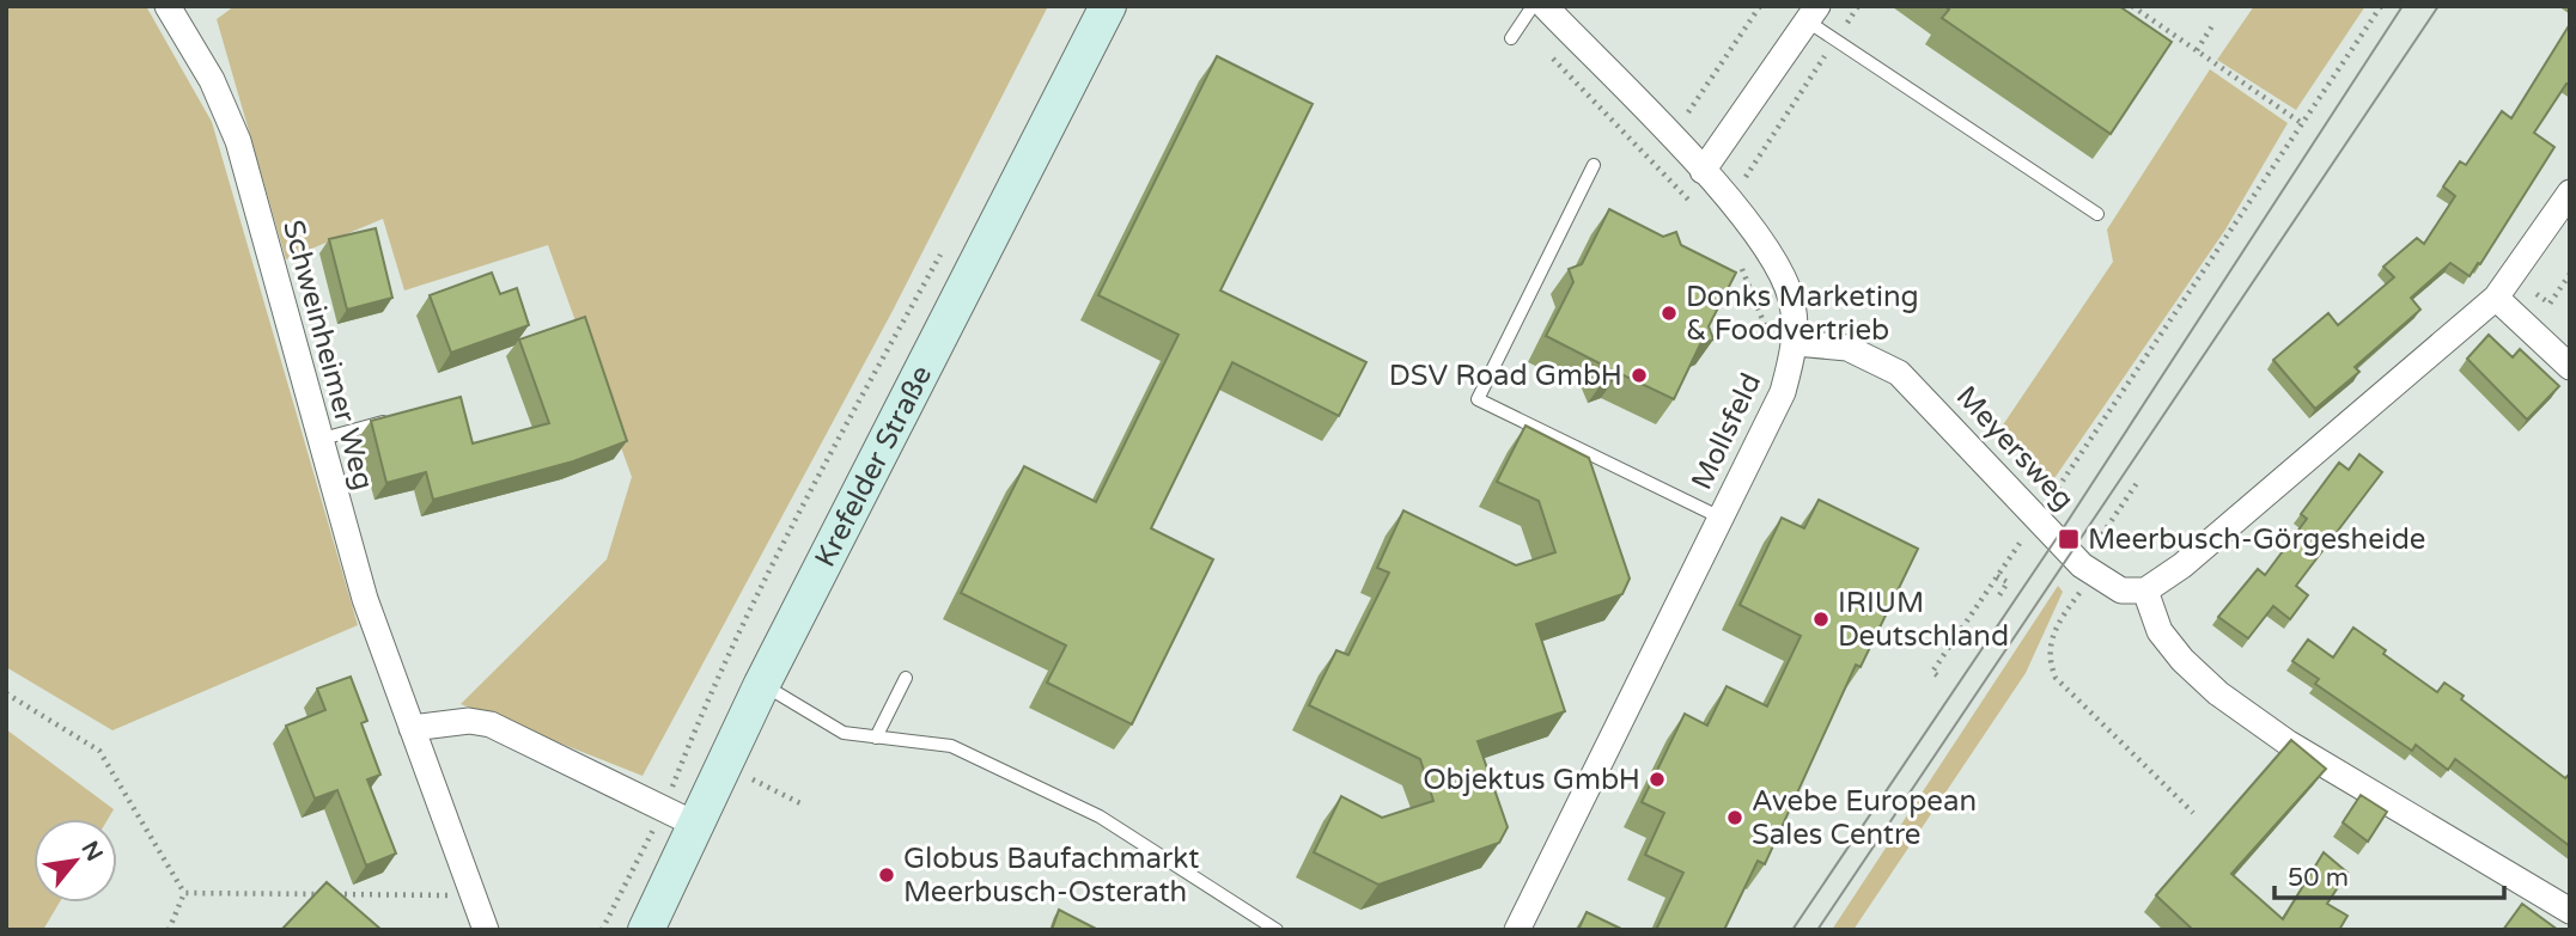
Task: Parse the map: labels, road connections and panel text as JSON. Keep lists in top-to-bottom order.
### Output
{
  "streets": {
    "main road": ["Krefelder Straße"],
    "street": ["Schweinheimer Weg", "Mollsfeld", "Meyersweg"]
  },
  "crossings": [
    ["Mollsfeld", "Meyersweg"]
  ],
  "places": {
    "other": [
      "Donks Marketing & Foodvertrieb",
      "DSV Road GmbH",
      "IRIUM Deutschland",
      "Objektus GmbH",
      "Avebe European Sales Centre",
      "Globus Baufachmarkt Meerbusch-Osterath"
    ],
    "transit": ["Meerbusch-Görgesheide"]
  },
  "scale_bar": "50 m",
  "north": "top right"
}
